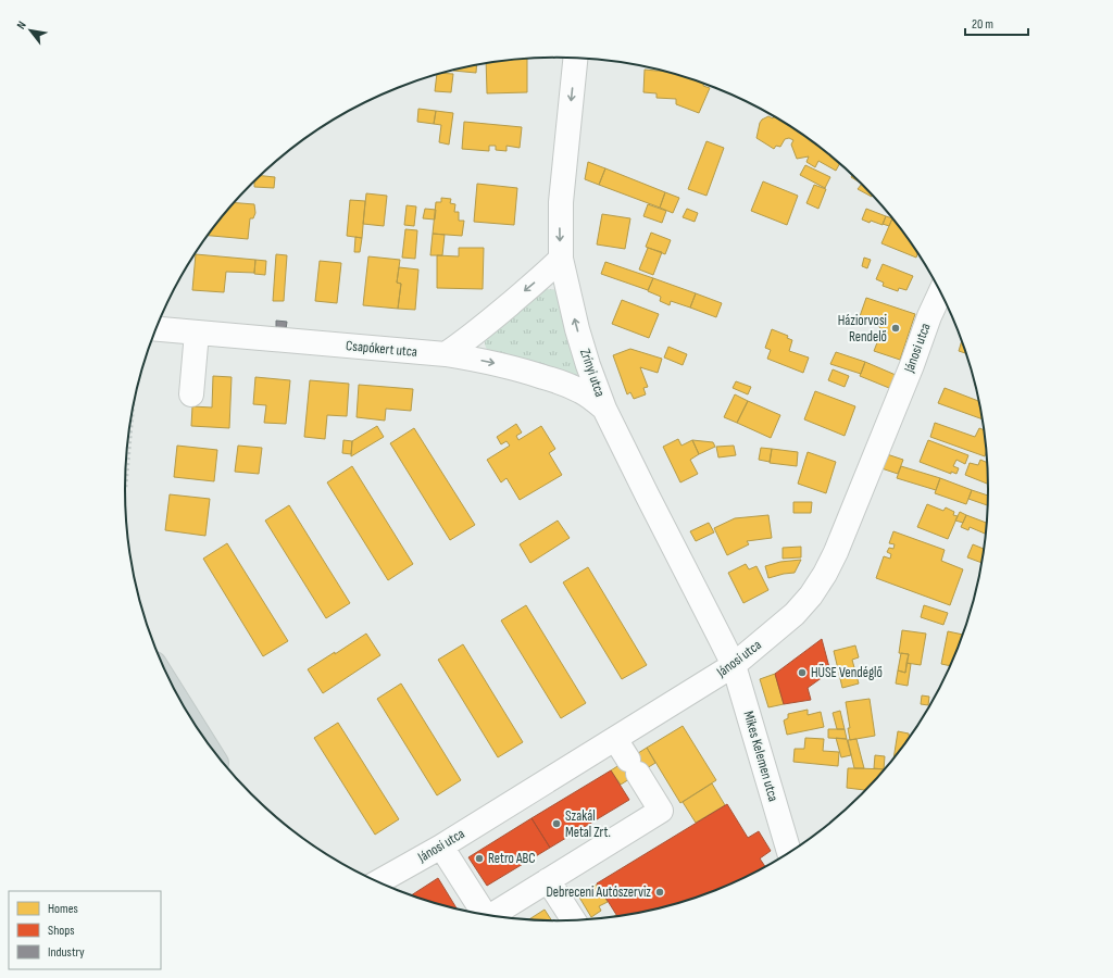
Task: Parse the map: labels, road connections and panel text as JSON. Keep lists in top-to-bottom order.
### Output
{
  "streets": {
    "street": [
      "Jánosi utca",
      "Csapókert utca",
      "Zrínyi utca",
      "Mikes Kelemen utca"
    ]
  },
  "crossings": [
    ["Jánosi utca", "Zrínyi utca"],
    ["Jánosi utca", "Mikes Kelemen utca"],
    ["Csapókert utca", "Zrínyi utca"],
    ["Zrínyi utca", "Mikes Kelemen utca"]
  ],
  "one_way": ["Csapókert utca"],
  "places": [
    "Háziorvosi Rendelő",
    "HÜSE Vendéglő",
    "Szakál Metal Zrt.",
    "Retro ABC",
    "Debreceni Autószerviz"
  ],
  "legend": ["Homes", "Shops", "Industry"],
  "scale_bar": "20 m",
  "north": "top left"
}
